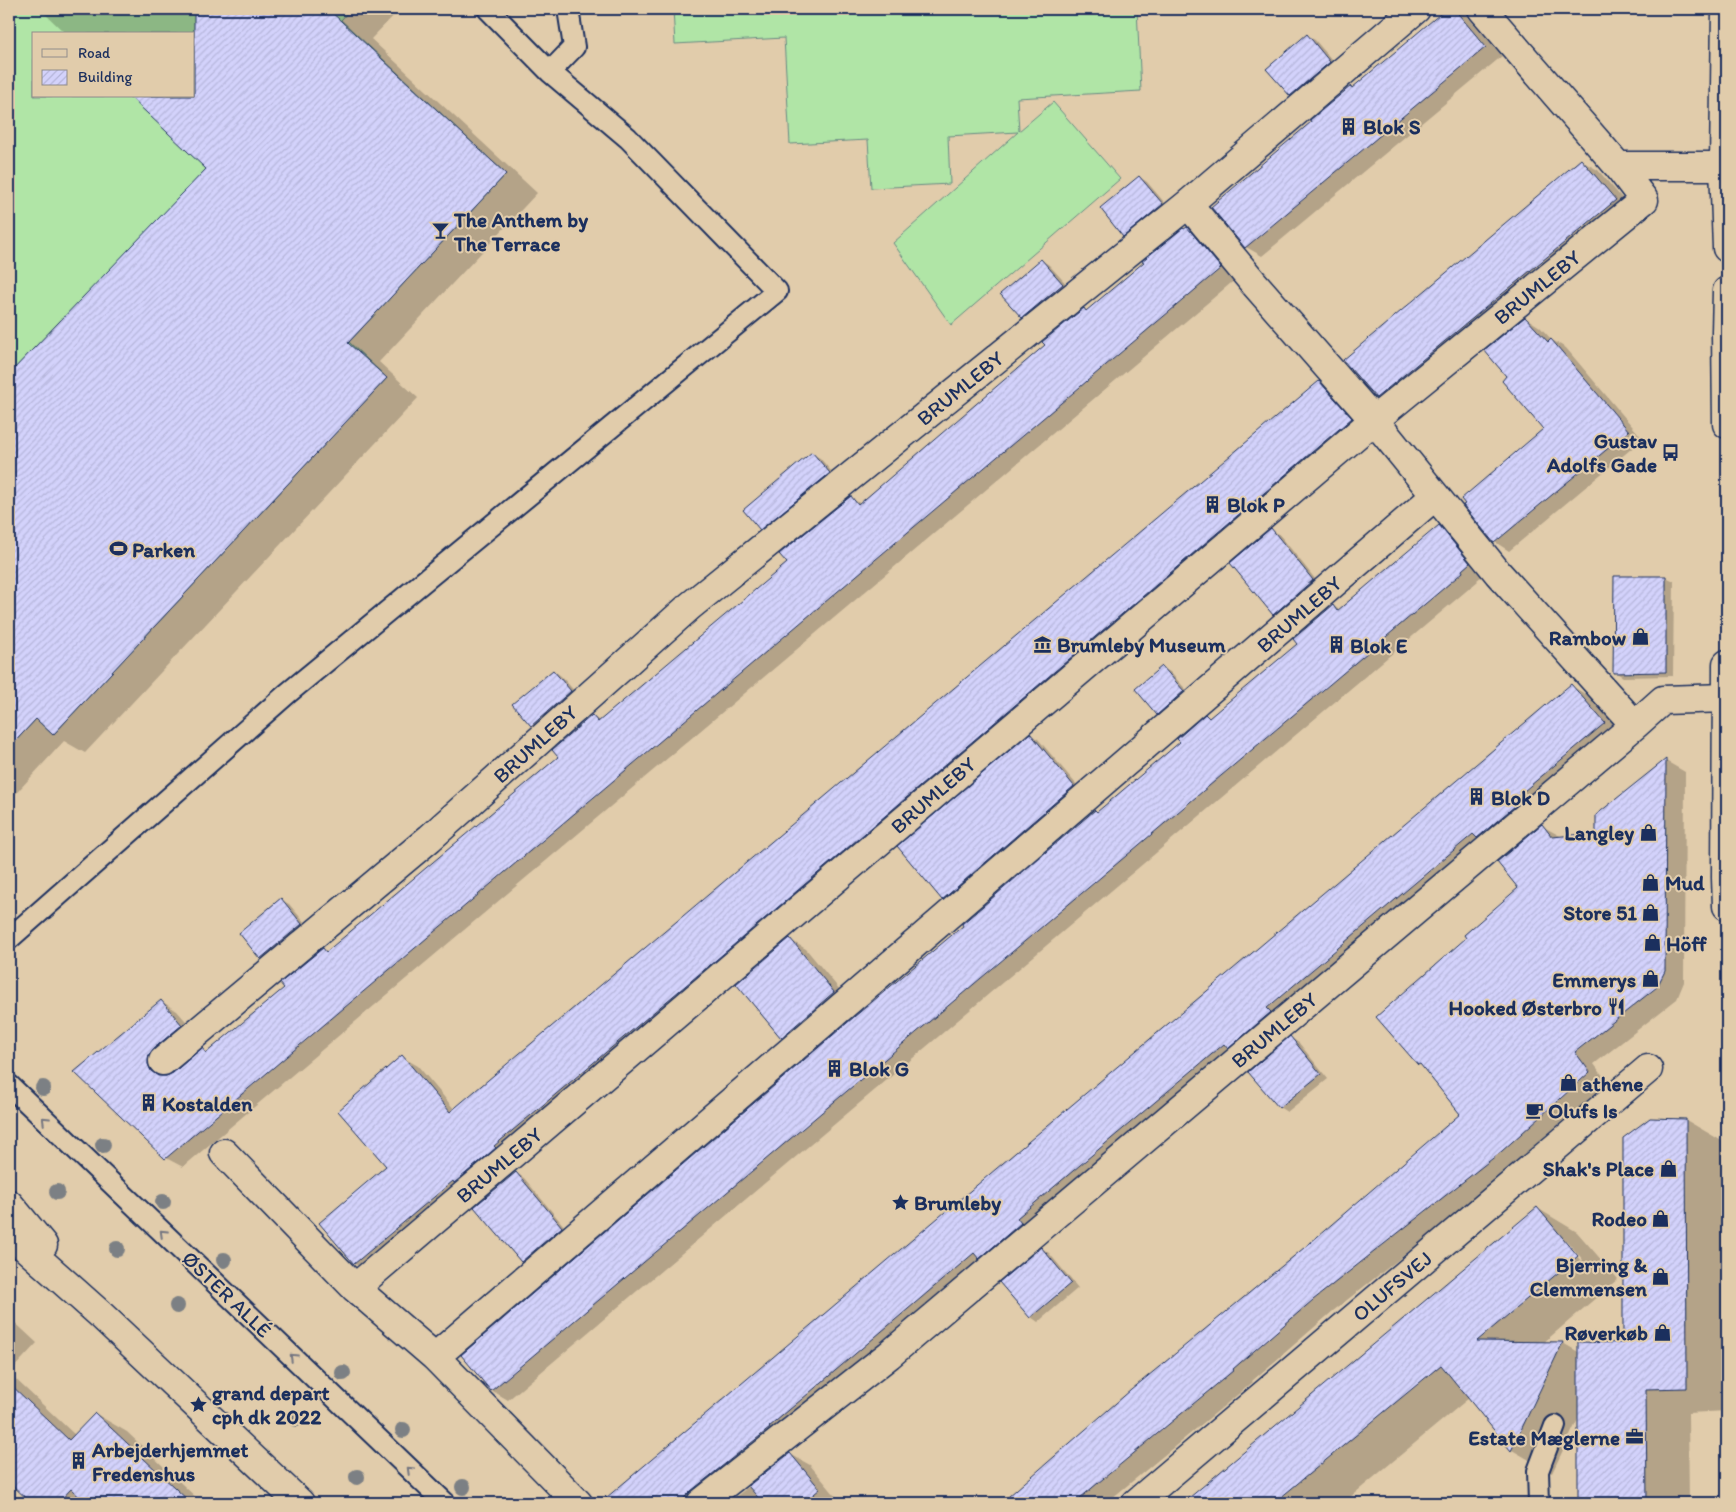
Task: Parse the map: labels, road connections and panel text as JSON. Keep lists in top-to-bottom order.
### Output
{
  "streets": {
    "street": ["BRUMLEBY", "OLUFSVEJ"],
    "lane": ["ØSTER ALLÉ"]
  },
  "one_way": ["ØSTER ALLÉ"],
  "places": {
    "building": [
      "Blok S",
      "Blok P",
      "Blok E",
      "Blok D",
      "Blok G",
      "Kostalden",
      "Arbejderhjemmet Fredenshus"
    ],
    "bar": ["The Anthem by The Terrace"],
    "bus stop": ["Gustav Adolfs Gade"],
    "sports": ["Parken"],
    "shop": [
      "Rambow",
      "Langley",
      "Mud",
      "Store 51",
      "Höff",
      "Emmerys",
      "athene",
      "Shak's Place",
      "Rodeo",
      "Bjerring & Clemmensen",
      "Røverkøb"
    ],
    "museum": ["Brumleby Museum"],
    "restaurant": ["Hooked Østerbro"],
    "cafe": ["Olufs Is"],
    "place": ["Brumleby", "grand depart cph dk 2022"],
    "office": ["Estate Mæglerne"]
  },
  "legend": ["Road", "Building"]
}
